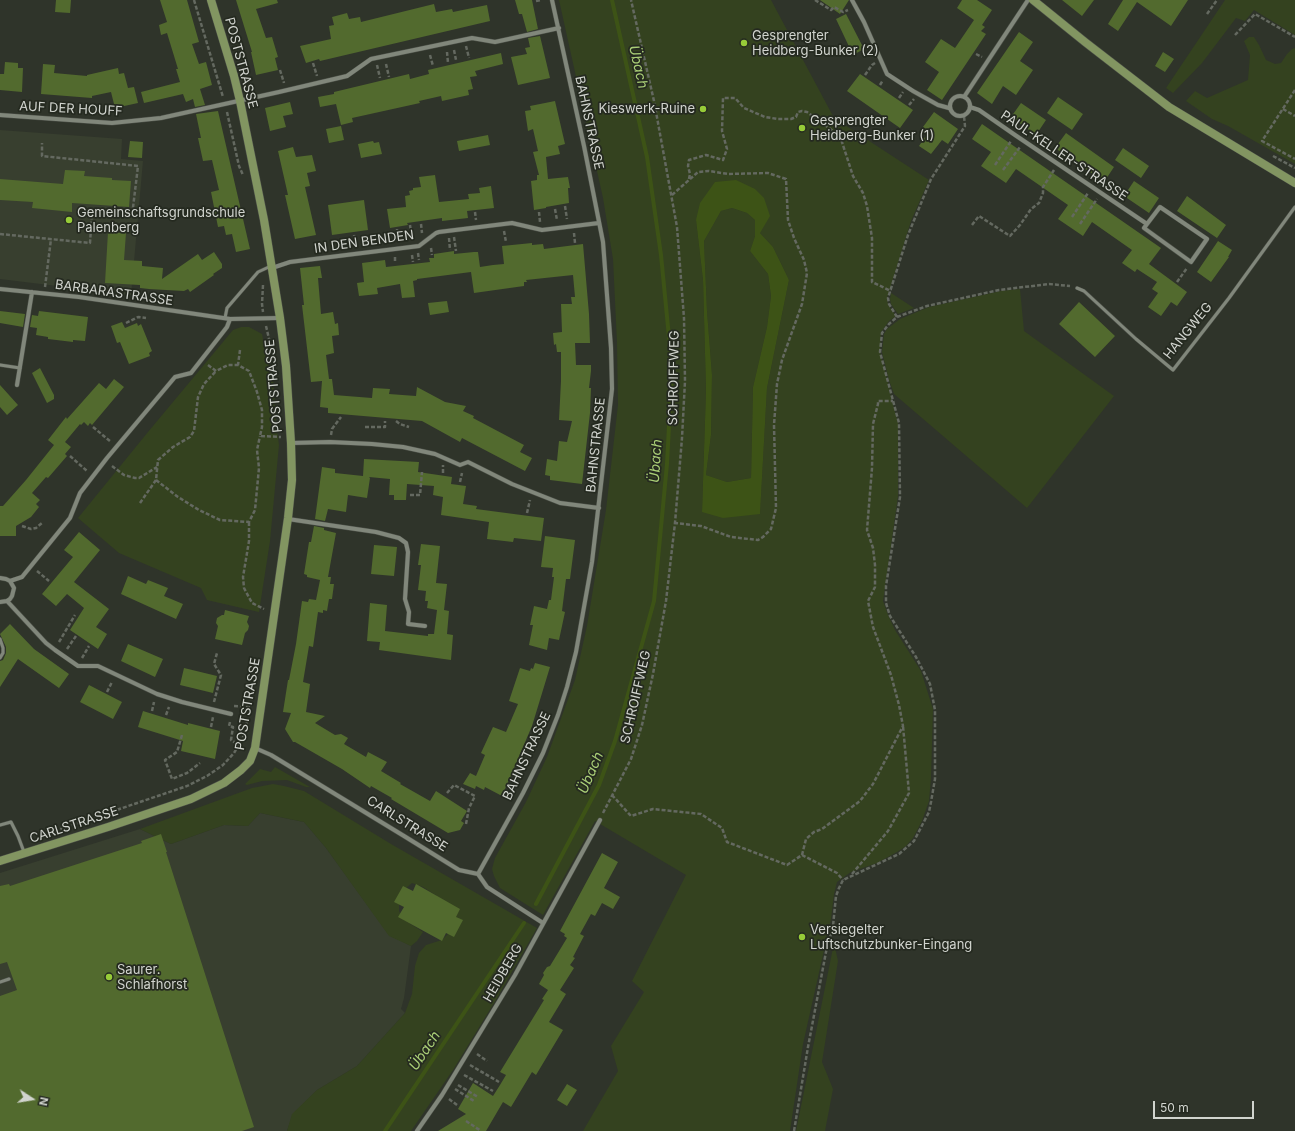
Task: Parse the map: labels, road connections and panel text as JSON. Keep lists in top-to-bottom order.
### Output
{
  "streets": {
    "main road": ["POSTSTRASSE", "CARLSTRASSE"],
    "street": [
      "AUF DER HOUFF",
      "BAHNSTRASSE",
      "PAUL-KELLER-STRASSE",
      "IN DEN BENDEN",
      "BARBARASTRASSE",
      "HEIDBERG"
    ],
    "lane": ["HANGWEG"],
    "path": ["SCHROIFFWEG"]
  },
  "crossings": [
    ["POSTSTRASSE", "AUF DER HOUFF"],
    ["POSTSTRASSE", "IN DEN BENDEN"],
    ["POSTSTRASSE", "BARBARASTRASSE"],
    ["POSTSTRASSE", "CARLSTRASSE"],
    ["AUF DER HOUFF", "BAHNSTRASSE"],
    ["BAHNSTRASSE", "IN DEN BENDEN"],
    ["BAHNSTRASSE", "CARLSTRASSE"],
    ["SCHROIFFWEG", "HEIDBERG"]
  ],
  "water": ["Übach"],
  "places": [
    "Gesprengter Heidberg-Bunker (2)",
    "Kieswerk-Ruine",
    "Gesprengter Heidberg-Bunker (1)",
    "Gemeinschaftsgrundschule Palenberg",
    "Versiegelter Luftschutzbunker-Eingang",
    "Saurer. Schlafhorst"
  ],
  "scale_bar": "50 m",
  "north": "right"
}
